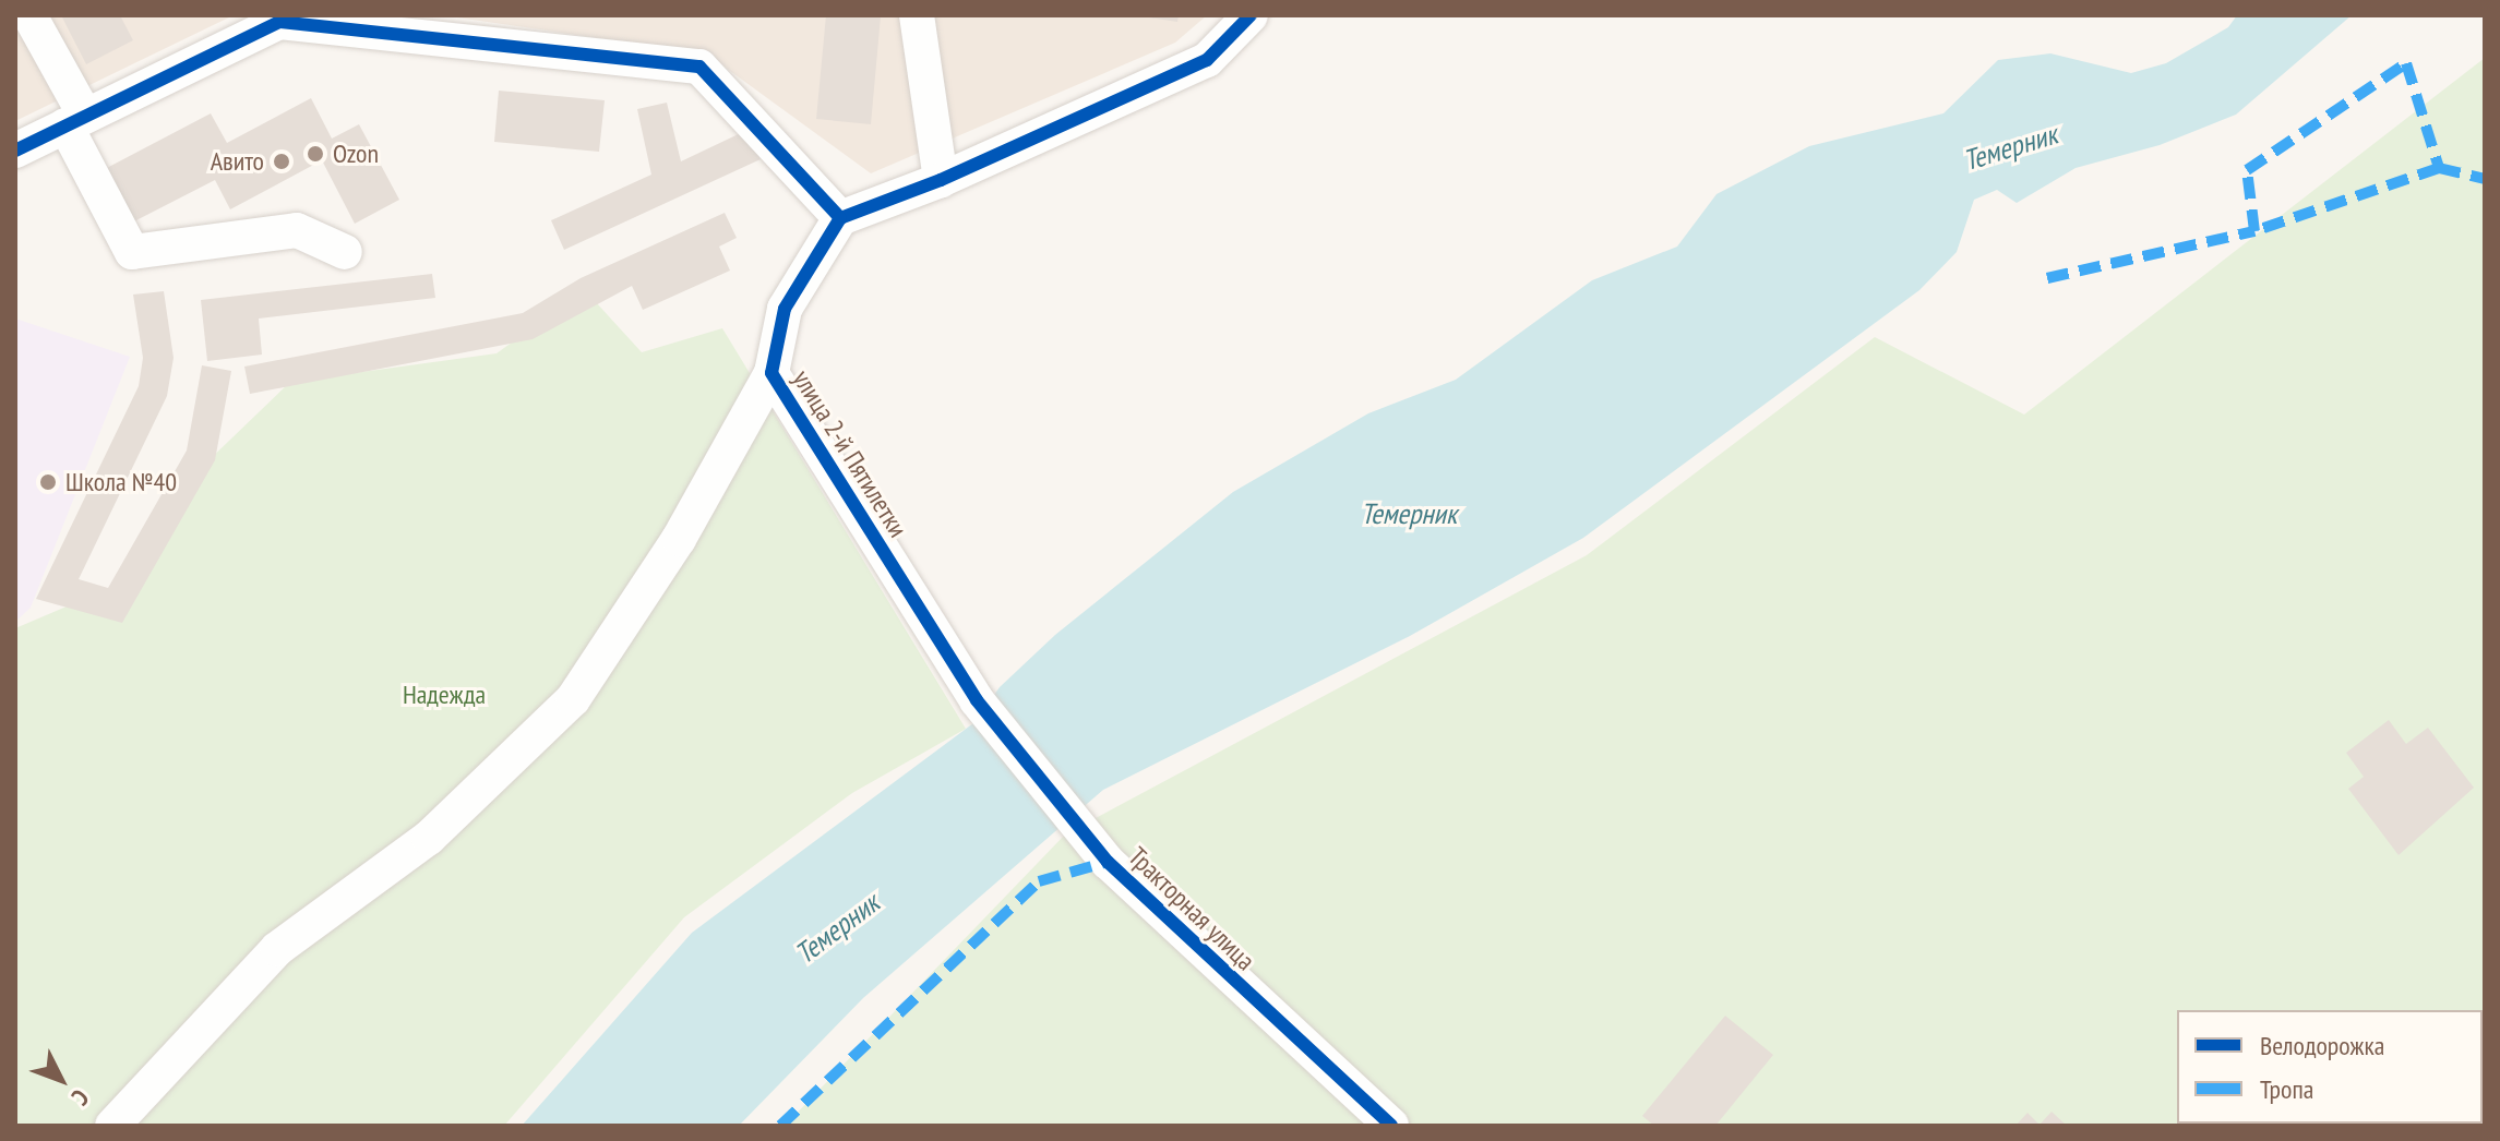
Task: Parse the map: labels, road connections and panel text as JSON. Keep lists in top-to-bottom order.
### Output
{
  "streets": {
    "street": ["улица 2-й Пятилетки", "Тракторная улица"]
  },
  "crossings": [
    ["улица 2-й Пятилетки", "Тракторная улица"]
  ],
  "water": ["Темерник"],
  "parks": ["Надежда"],
  "places": ["Ozon", "Авито", "Школа №40"],
  "legend": ["Велодорожка", "Тропа"],
  "north": "bottom right"
}
